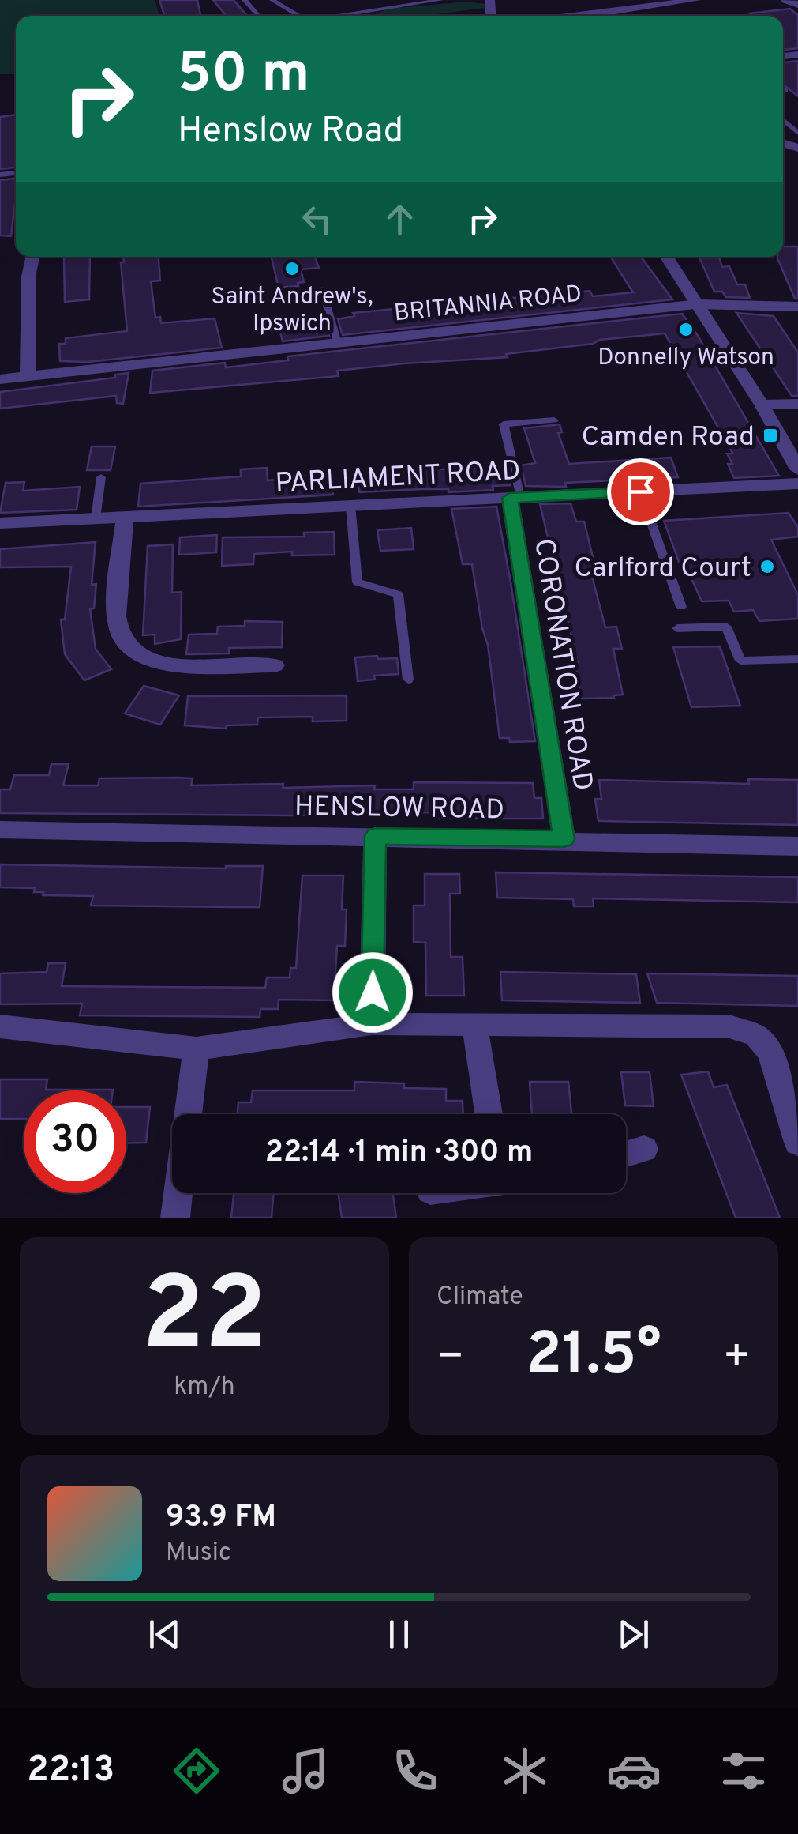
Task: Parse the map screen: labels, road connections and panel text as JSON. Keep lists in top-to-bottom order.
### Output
{
  "streets": {
    "street": [
      "BRITANNIA ROAD",
      "PARLIAMENT ROAD",
      "CORONATION ROAD",
      "HENSLOW ROAD"
    ]
  },
  "crossings": [
    ["PARLIAMENT ROAD", "CORONATION ROAD"],
    ["CORONATION ROAD", "HENSLOW ROAD"]
  ],
  "places": {
    "other": ["Saint Andrew's, Ipswich", "Donnelly Watson", "Carlford Court"],
    "transit": ["Camden Road"]
  },
  "page": {
    "turn": ["50 m", "Henslow Road"],
    "limit": "30",
    "trip": "22:14 · 1 min · 300 m",
    "tile": [
      ["22", "km/h"],
      "Climate"
    ],
    "heat": ["−", "21.5°", "+"],
    "song": ["93.9 FM", "Music"],
    "tabs": "22:13"
  }
}
